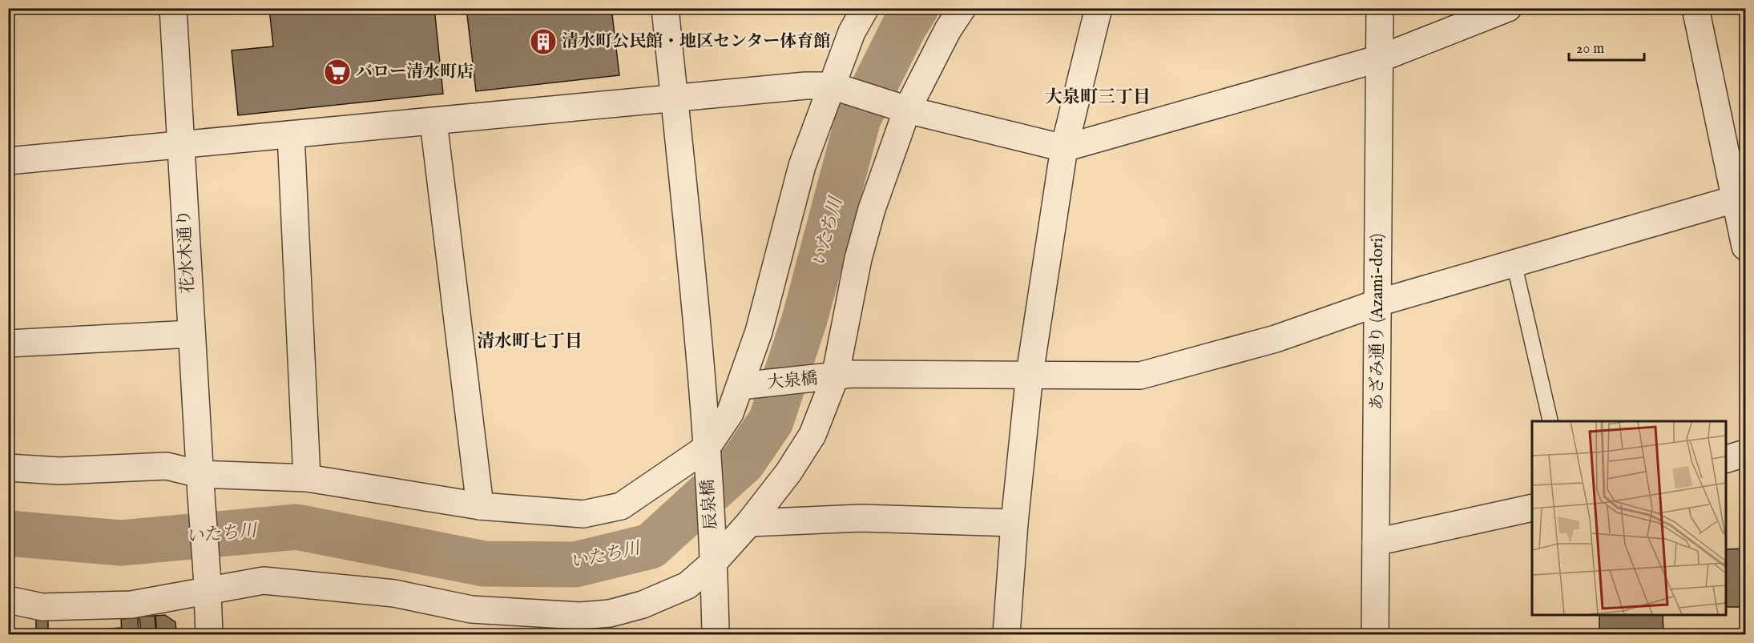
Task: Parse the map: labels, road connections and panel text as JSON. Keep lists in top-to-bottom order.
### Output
{
  "streets": {
    "street": [
      "花水木通り",
      "あざみ通り (Azami-dori)",
      "大泉橋",
      "辰泉橋"
    ]
  },
  "crossings": [
    ["あざみ通り (Azami-dori)", "大泉橋"]
  ],
  "districts": ["大泉町三丁目", "清水町七丁目"],
  "water": ["いたち川"],
  "places": {
    "building": ["清水町公民館・地区センター体育館"],
    "supermarket": ["バロー清水町店"]
  },
  "scale_bar": "20 m"
}
